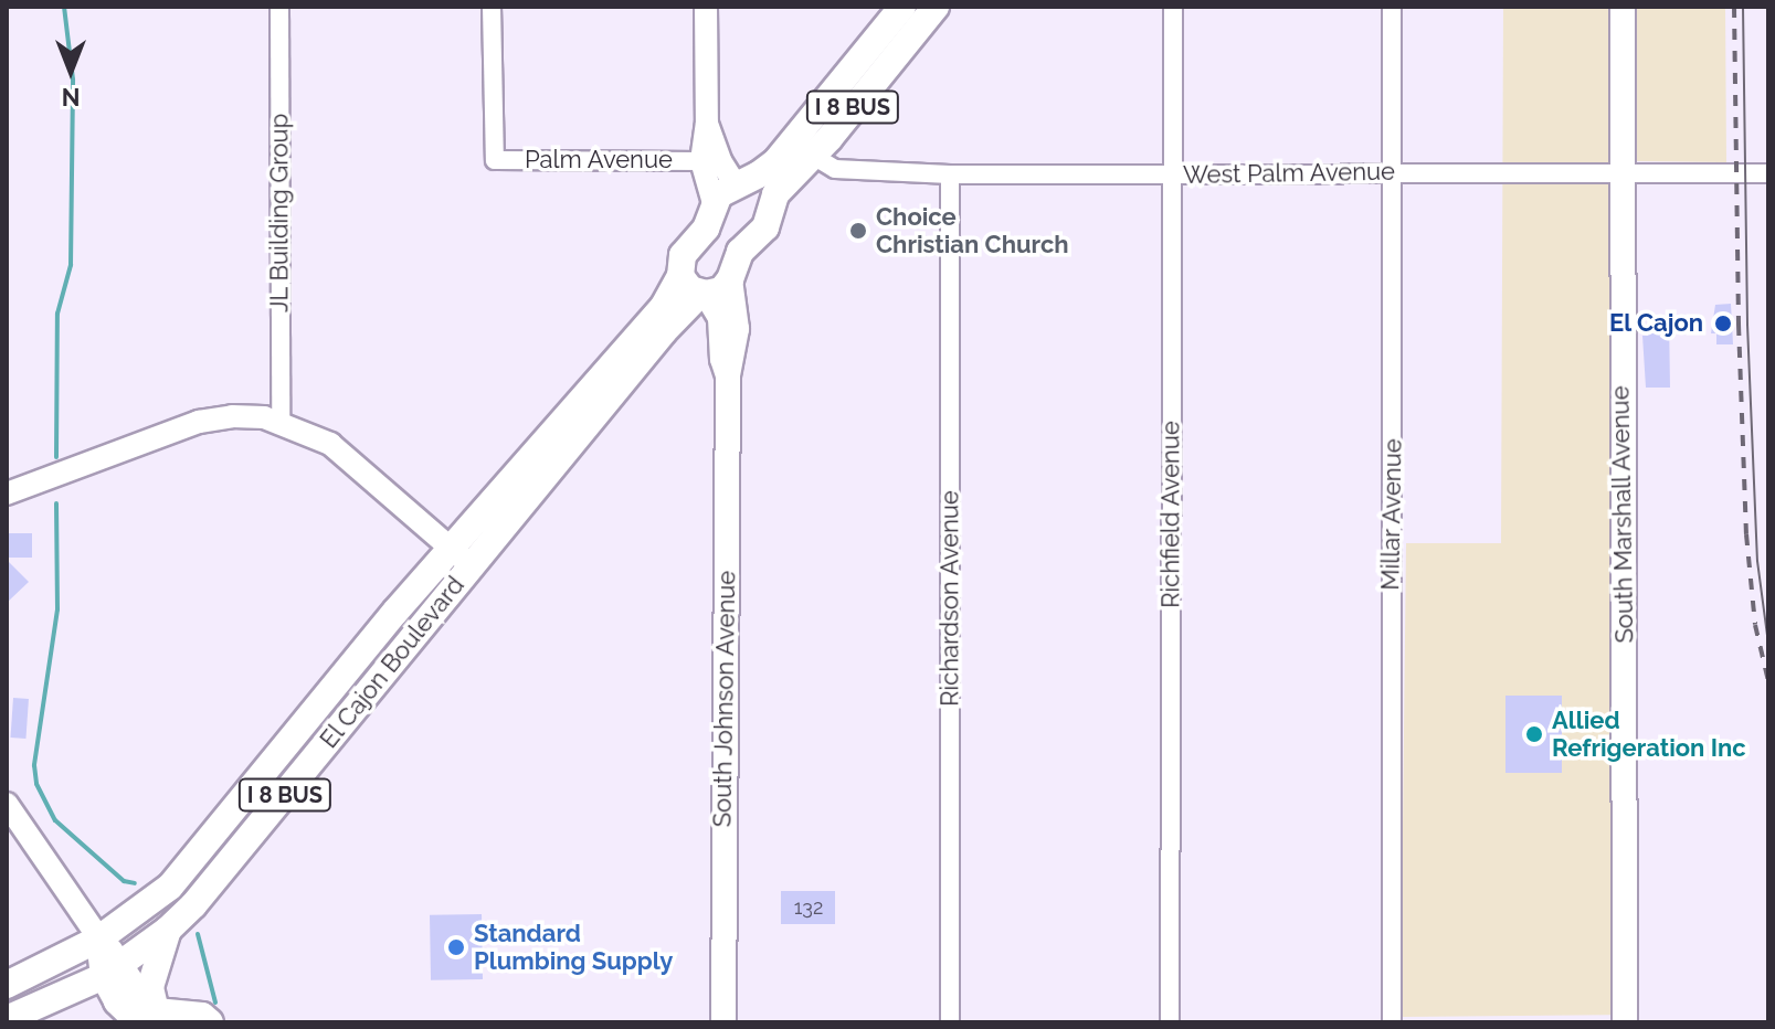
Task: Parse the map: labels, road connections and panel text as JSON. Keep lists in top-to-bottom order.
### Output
{
  "streets": {
    "main road": [
      "I 8 BUS",
      "South Marshall Avenue",
      "El Cajon Boulevard",
      "South Johnson Avenue"
    ],
    "street": [
      "Palm Avenue",
      "West Palm Avenue",
      "JL Building Group",
      "Richfield Avenue",
      "Millar Avenue",
      "Richardson Avenue"
    ]
  },
  "crossings": [
    ["I 8 BUS", "West Palm Avenue"],
    ["I 8 BUS", "El Cajon Boulevard"],
    ["I 8 BUS", "South Johnson Avenue"],
    ["West Palm Avenue", "Richfield Avenue"],
    ["West Palm Avenue", "Millar Avenue"],
    ["West Palm Avenue", "South Marshall Avenue"],
    ["West Palm Avenue", "Richardson Avenue"],
    ["El Cajon Boulevard", "South Johnson Avenue"]
  ],
  "places": [
    "Choice Christian Church",
    "El Cajon",
    "Allied Refrigeration Inc",
    "Standard Plumbing Supply"
  ],
  "house_numbers": ["132"],
  "north": "bottom"
}
